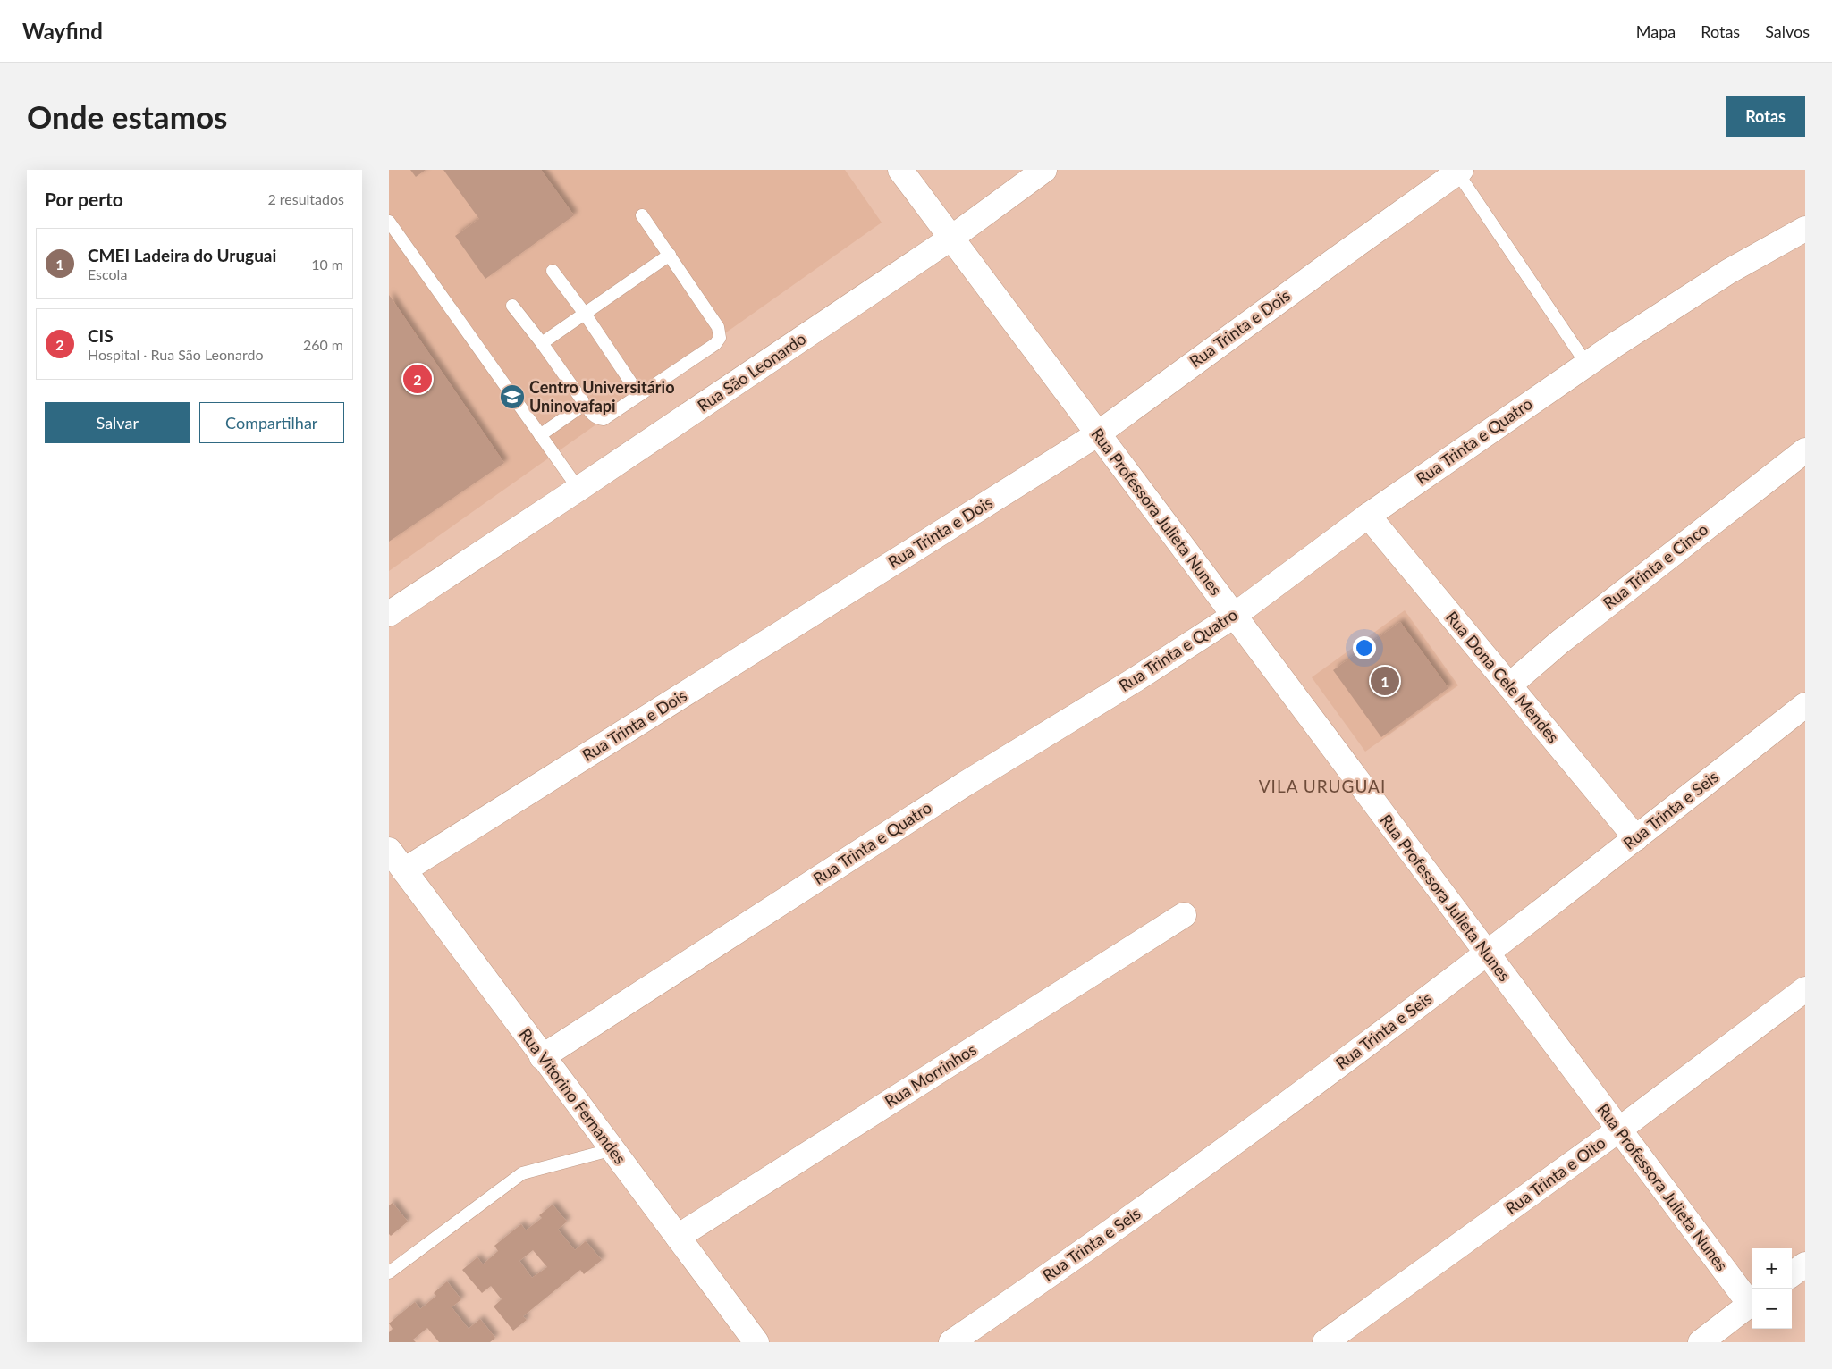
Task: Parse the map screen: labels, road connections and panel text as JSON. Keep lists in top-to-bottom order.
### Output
{
  "streets": {
    "street": [
      "Rua Trinta e Dois",
      "Rua São Leonardo",
      "Rua Trinta e Quatro",
      "Rua Professora Julieta Nunes",
      "Rua Trinta e Cinco",
      "Rua Dona Cele Mendes",
      "Rua Trinta e Seis",
      "Rua Morrinhos",
      "Rua Vitorino Fernandes",
      "Rua Trinta e Oito"
    ]
  },
  "crossings": [
    ["Rua Trinta e Dois", "Rua Professora Julieta Nunes"],
    ["Rua Trinta e Dois", "Rua Vitorino Fernandes"],
    ["Rua São Leonardo", "Rua Professora Julieta Nunes"],
    ["Rua Trinta e Quatro", "Rua Professora Julieta Nunes"],
    ["Rua Trinta e Quatro", "Rua Dona Cele Mendes"],
    ["Rua Trinta e Quatro", "Rua Vitorino Fernandes"],
    ["Rua Professora Julieta Nunes", "Rua Trinta e Seis"],
    ["Rua Professora Julieta Nunes", "Rua Trinta e Oito"],
    ["Rua Trinta e Cinco", "Rua Dona Cele Mendes"],
    ["Rua Dona Cele Mendes", "Rua Trinta e Seis"],
    ["Rua Morrinhos", "Rua Vitorino Fernandes"]
  ],
  "districts": ["VILA URUGUAI"],
  "places": {
    "school or university": ["Centro Universitário Uninovafapi"]
  },
  "page": {
    "header": "Wayfind",
    "nav": ["Mapa", "Rotas", "Salvos"],
    "buttons": [
      "Rotas",
      ["Salvar", "Compartilhar"]
    ],
    "title": "Onde estamos",
    "heading": ["Por perto", "2 resultados"],
    "list": [
      {
        "mark": "1",
        "name": "CMEI Ladeira do Uruguai",
        "note": "Escola",
        "value": "10 m"
      },
      {
        "mark": "2",
        "name": "CIS",
        "note": "Hospital · Rua São Leonardo",
        "value": "260 m"
      }
    ],
    "pins": ["2", "1"],
    "map_buttons": ["+", "−"]
  }
}
